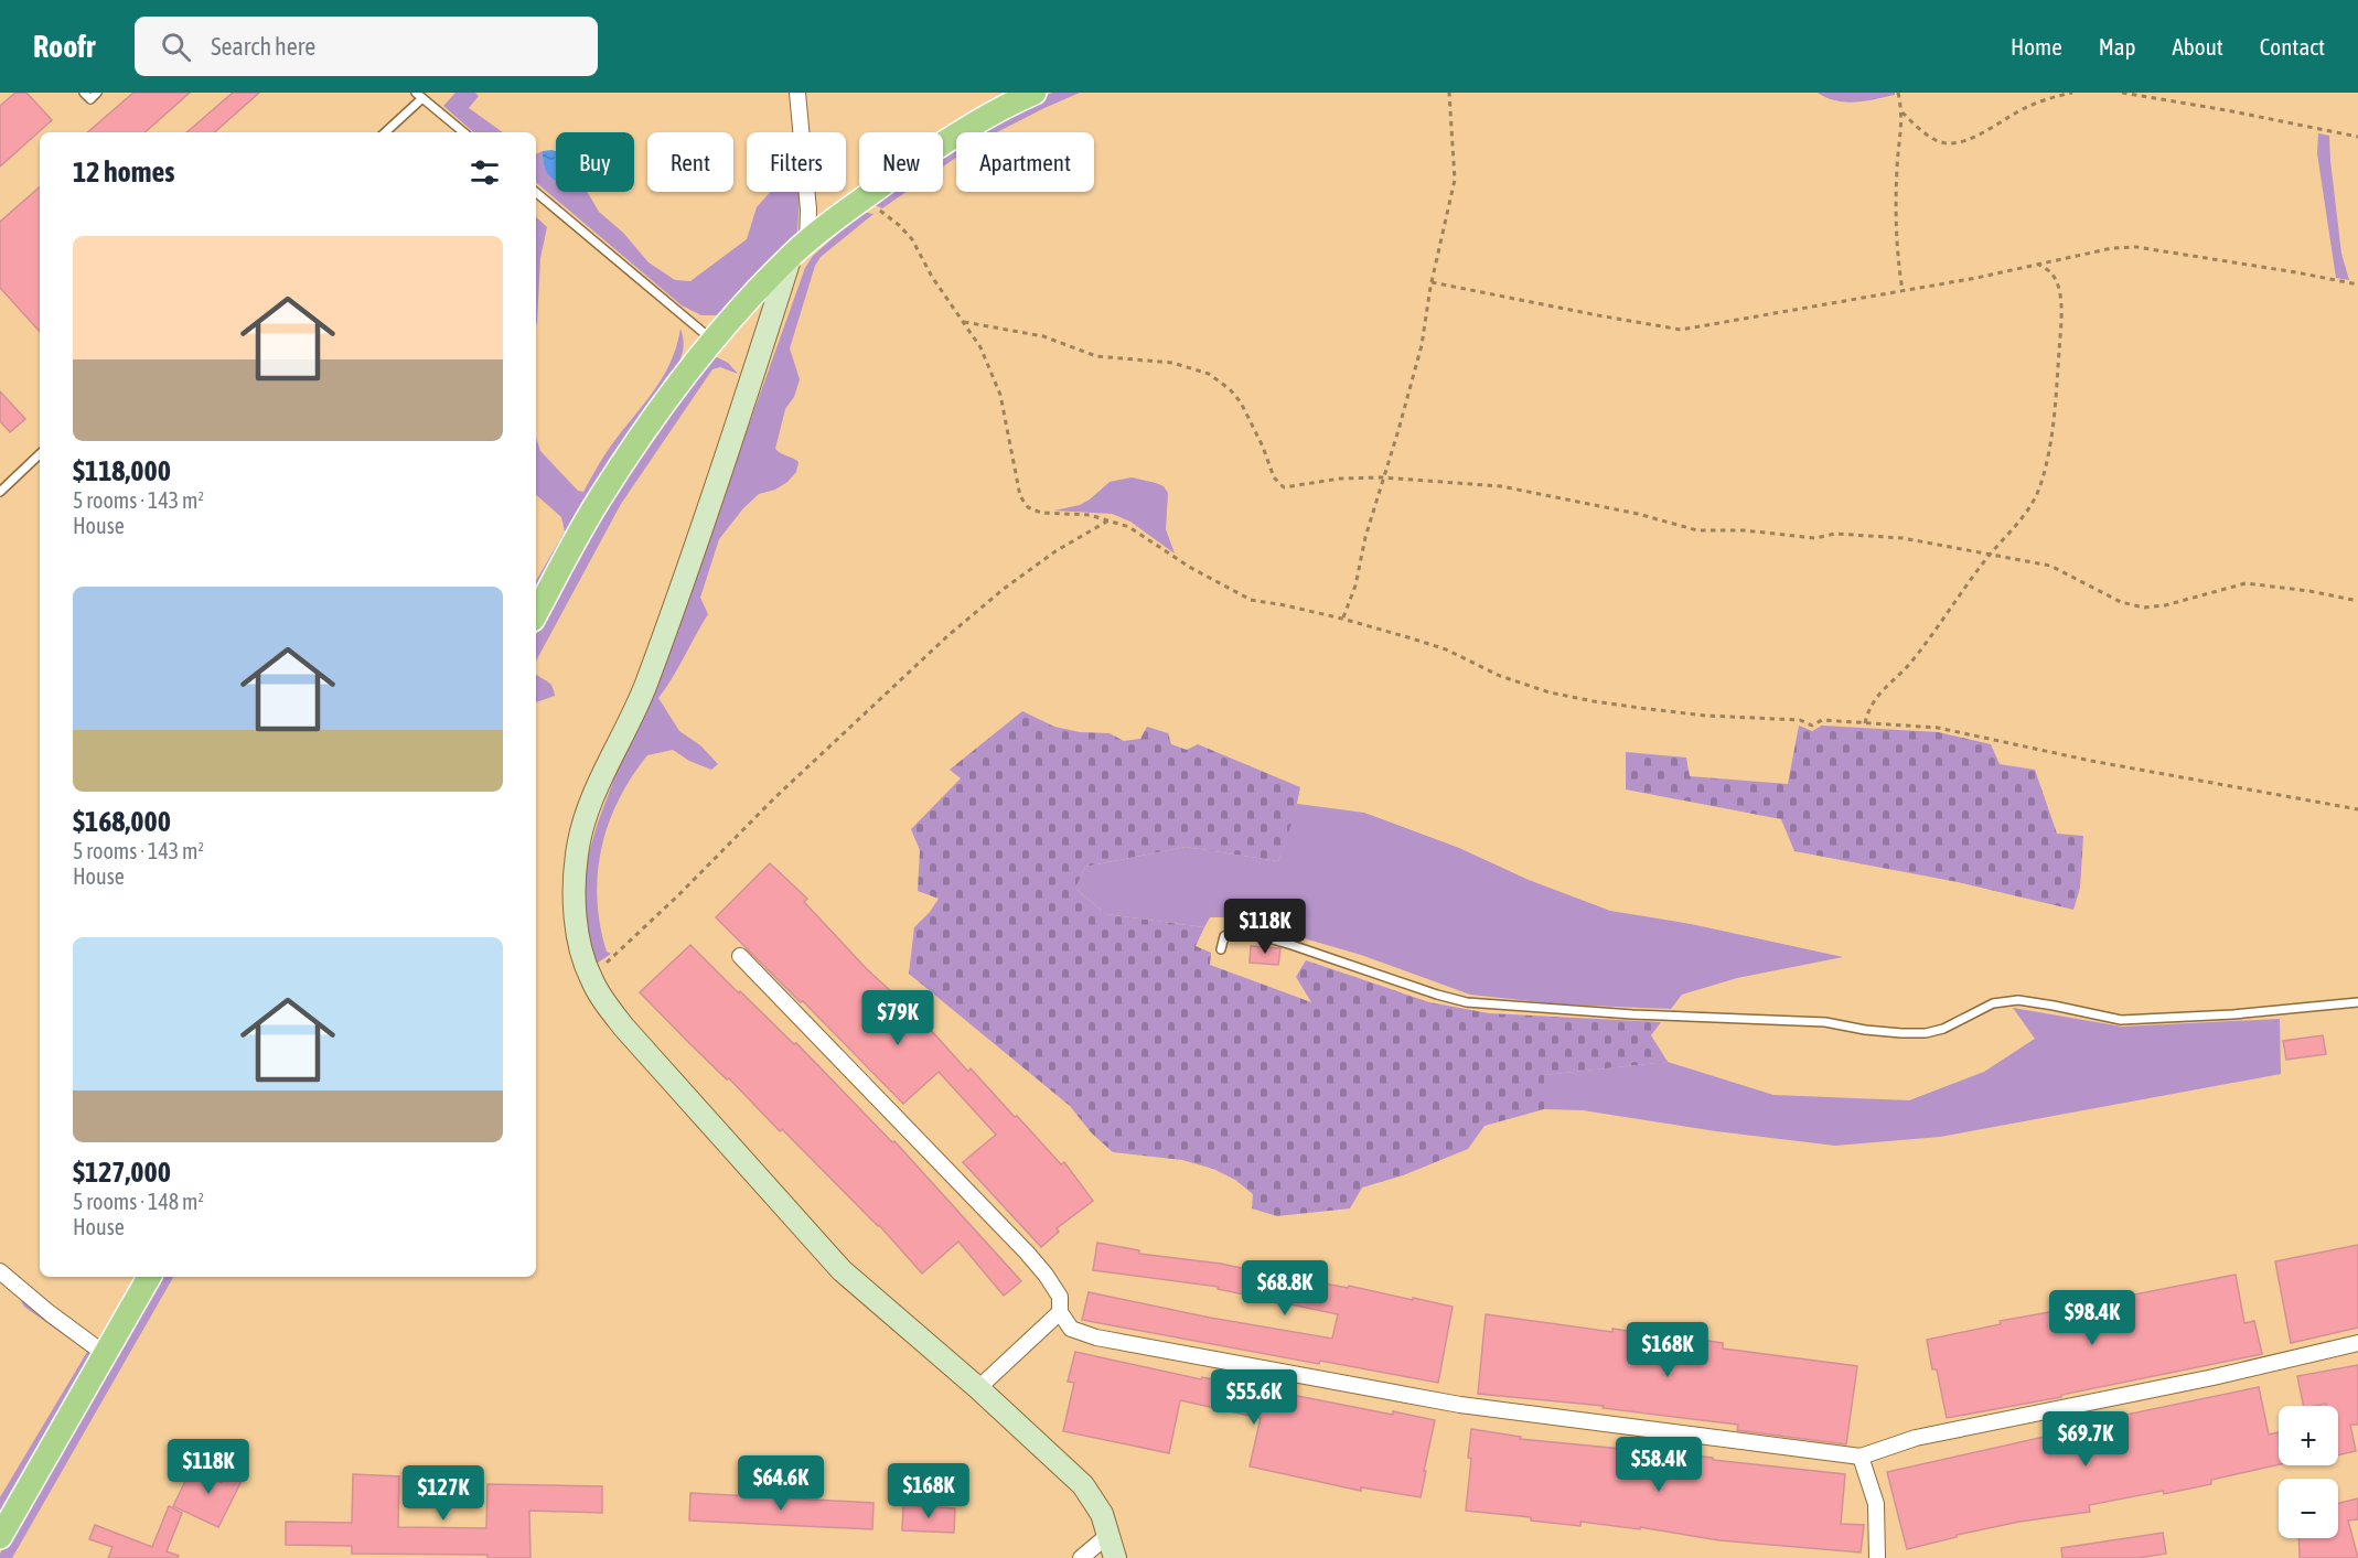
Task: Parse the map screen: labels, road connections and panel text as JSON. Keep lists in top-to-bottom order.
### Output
{
  "page": {
    "header": "Roofr",
    "search": "Search here",
    "nav": [
      "Home",
      "Map",
      "About",
      "Contact"
    ],
    "chip": [
      "Buy",
      "Rent",
      "Filters",
      "New",
      "Apartment"
    ],
    "heading": "12 homes",
    "list": [
      {
        "name": "$118,000",
        "note": "5 rooms · 143 m² · House"
      },
      {
        "name": "$168,000",
        "note": "5 rooms · 143 m² · House"
      },
      {
        "name": "$127,000",
        "note": "5 rooms · 148 m² · House"
      }
    ],
    "price": [
      "$118K",
      "$79K",
      "$68.8K",
      "$98.4K",
      "$168K",
      "$55.6K",
      "$69.7K",
      "$58.4K",
      "$118K",
      "$64.6K",
      "$168K",
      "$127K"
    ],
    "map_buttons": ["+", "−"]
  }
}
